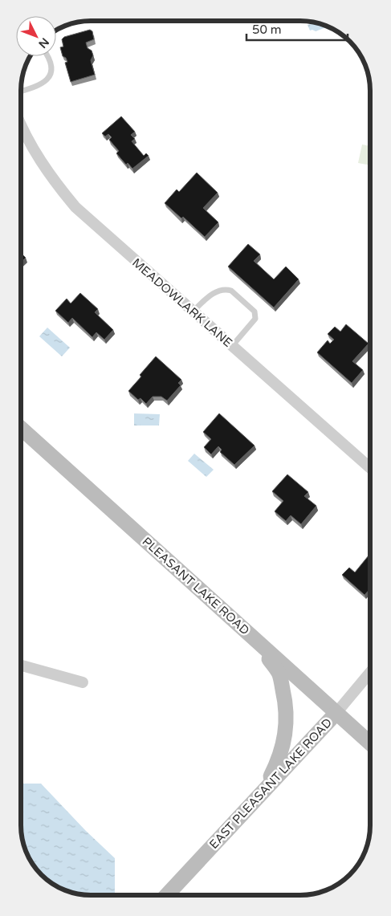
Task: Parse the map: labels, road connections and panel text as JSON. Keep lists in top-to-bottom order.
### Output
{
  "streets": {
    "street": ["MEADOWLARK LANE", "PLEASANT LAKE ROAD", "EAST PLEASANT LAKE ROAD"]
  },
  "crossings": [
    ["PLEASANT LAKE ROAD", "EAST PLEASANT LAKE ROAD"]
  ],
  "scale_bar": "50 m",
  "north": "bottom right"
}
